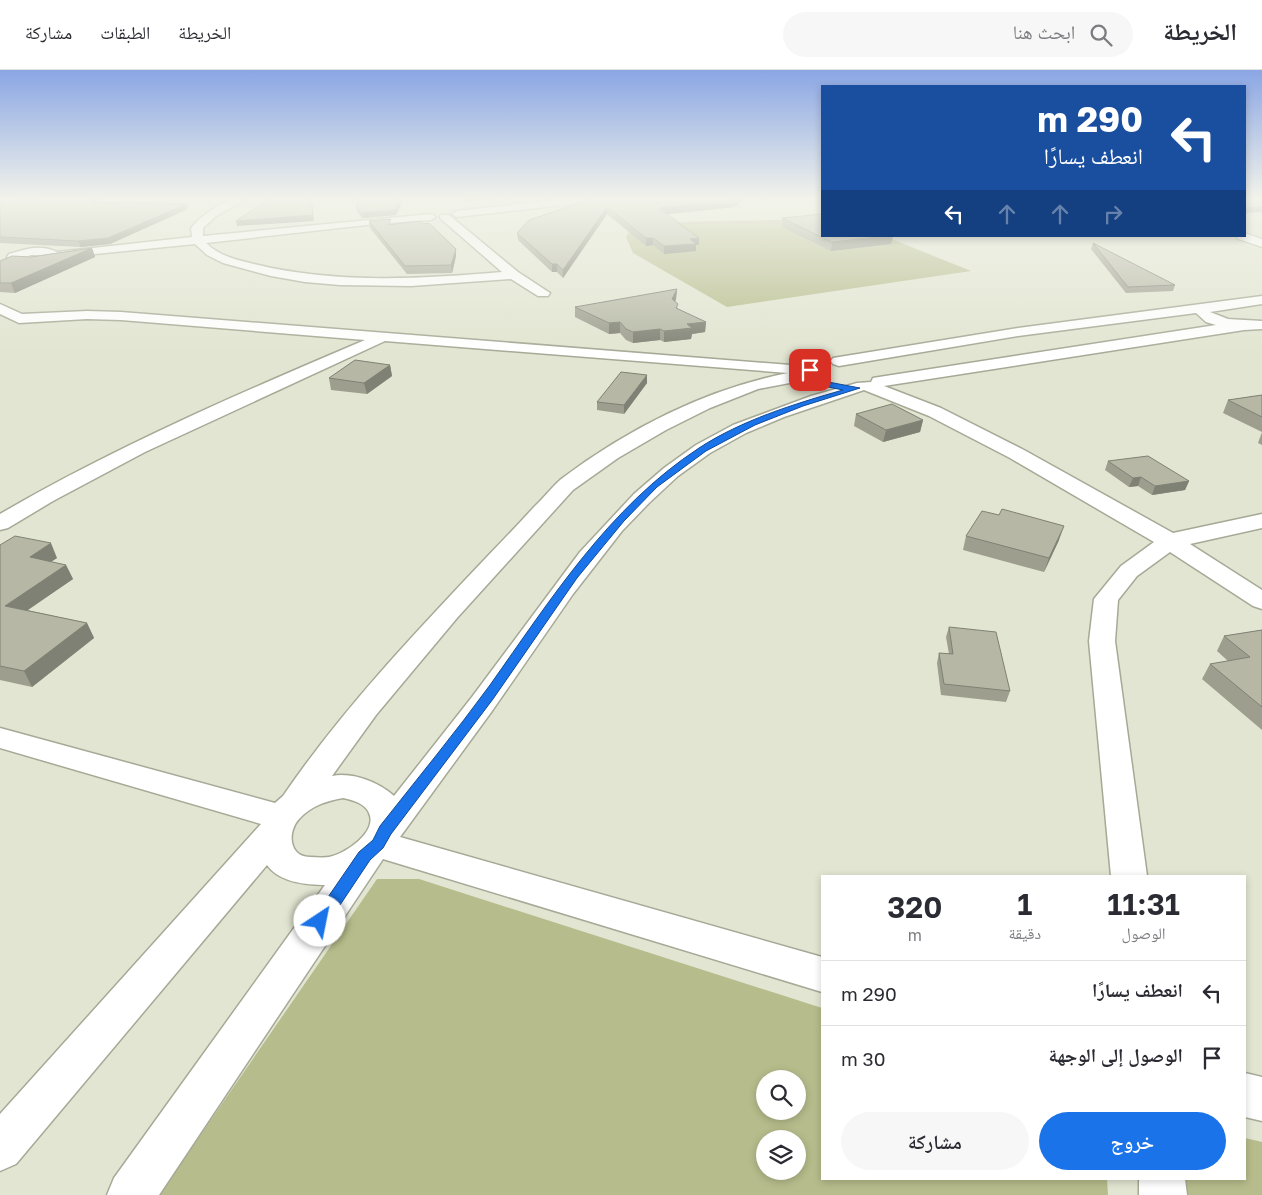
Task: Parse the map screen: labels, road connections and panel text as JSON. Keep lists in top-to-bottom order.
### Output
{
  "page": {
    "header": "الخريطة",
    "search": "ابحث هنا",
    "nav": ["الخريطة", "الطبقات", "مشاركة"],
    "turn": ["290 m", "انعطف يسارًا"],
    "eta": [
      "11:31",
      "الوصول",
      "1",
      "دقيقة",
      "320",
      "m"
    ],
    "list": [
      {
        "name": "انعطف يسارًا",
        "value": "290 m"
      },
      {
        "name": "الوصول إلى الوجهة",
        "value": "30 m"
      }
    ],
    "buttons": ["خروج", "مشاركة"]
  }
}
